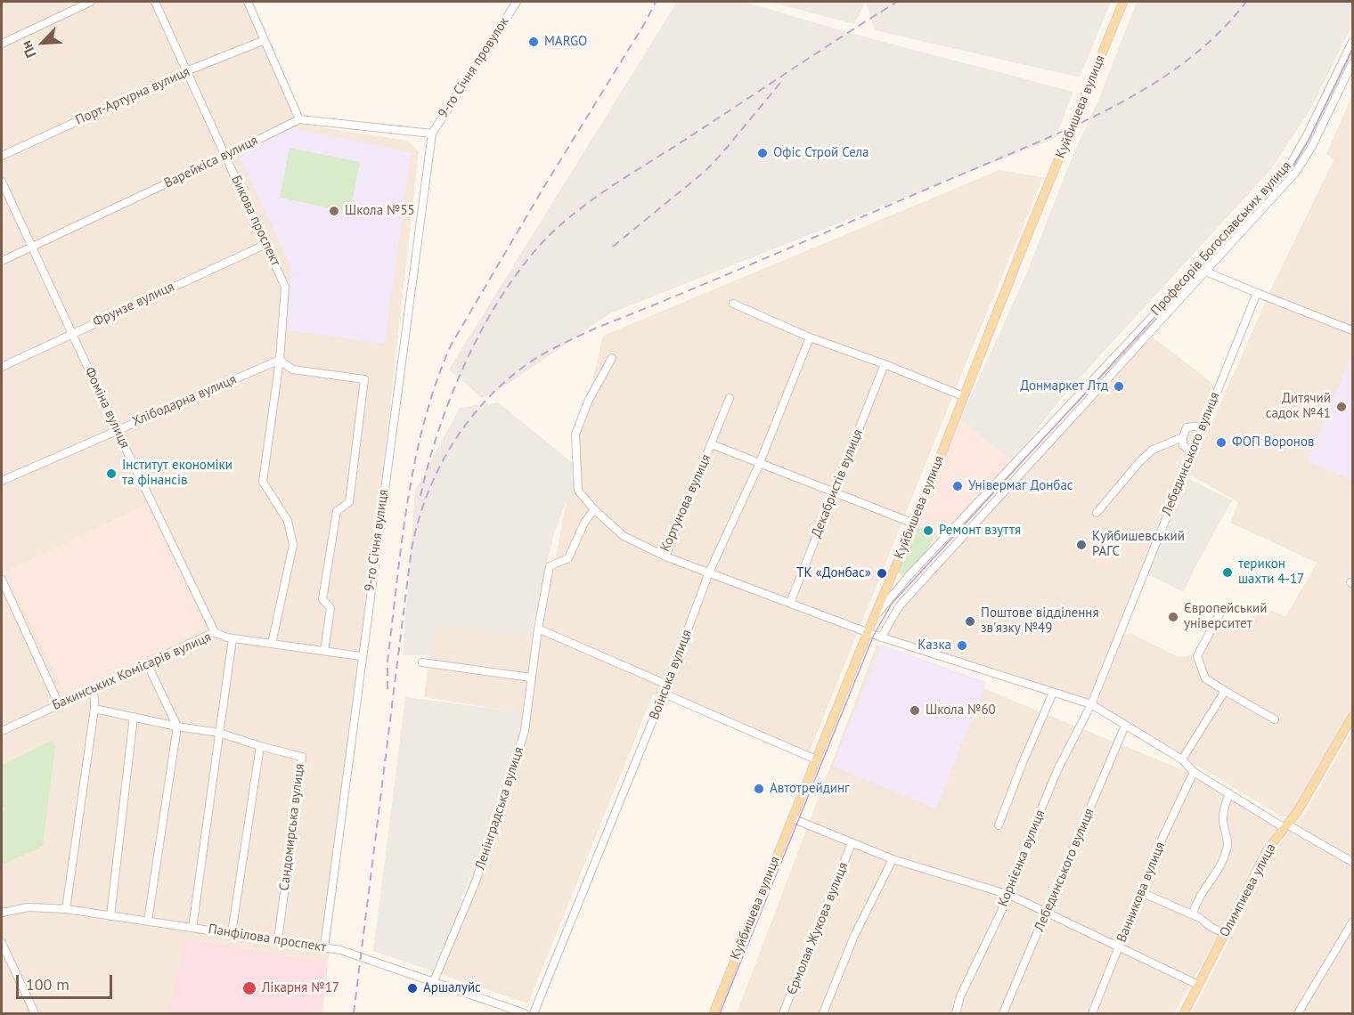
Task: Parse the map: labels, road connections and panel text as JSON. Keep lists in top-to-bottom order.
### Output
{
  "streets": {
    "main road": ["Куйбишева вулиця", "Олимпиева улица"],
    "street": [
      "9-го Січня провулок",
      "Порт-Артурна вулиця",
      "Варейкіса вулиця",
      "Бикова проспект",
      "Професорів Богославських вулиця",
      "Фрунзе вулиця",
      "Хлібодарна вулиця",
      "Фоміна вулиця",
      "Лебединського вулиця",
      "Декабристів вулиця",
      "Кортунова вулиця",
      "9-го Січня вулиця",
      "Бакинських Комісарів вулиця",
      "Воїнська вулиця",
      "Ленінградська вулиця",
      "Сандомирська вулиця",
      "Корнієнка вулиця",
      "Ванникова вулиця",
      "Єрмолая Жукова вулиця",
      "Панфілова проспект"
    ]
  },
  "crossings": [
    ["9-го Січня провулок", "9-го Січня вулиця"],
    ["Порт-Артурна вулиця", "Бикова проспект"],
    ["Куйбишева вулиця", "Професорів Богославських вулиця"],
    ["Варейкіса вулиця", "Бикова проспект"],
    ["Варейкіса вулиця", "Фоміна вулиця"],
    ["Бикова проспект", "Фрунзе вулиця"],
    ["Бикова проспект", "Хлібодарна вулиця"],
    ["Бикова проспект", "Бакинських Комісарів вулиця"],
    ["Фрунзе вулиця", "Фоміна вулиця"],
    ["Хлібодарна вулиця", "Фоміна вулиця"],
    ["Фоміна вулиця", "Бакинських Комісарів вулиця"],
    ["Лебединського вулиця", "Корнієнка вулиця"],
    ["Кортунова вулиця", "Ленінградська вулиця"],
    ["9-го Січня вулиця", "Бакинських Комісарів вулиця"],
    ["9-го Січня вулиця", "Панфілова проспект"],
    ["Ленінградська вулиця", "Панфілова проспект"],
    ["Сандомирська вулиця", "Панфілова проспект"]
  ],
  "places": [
    "MARGO",
    "Офіс Строй Села",
    "Школа №55",
    "Донмаркет Лтд",
    "Дитячий садок №41",
    "ФОП Воронов",
    "Інститут економіки та фінансів",
    "Універмаг Донбас",
    "Ремонт взуття",
    "Куйбишевський РАГС",
    "терикон шахти 4-17",
    "ТК «Донбас»",
    "Європейський університет",
    "Поштове відділення зв'язку №49",
    "Казка",
    "Школа №60",
    "Автотрейдинг",
    "Лікарня №17",
    "Аршалуйс"
  ],
  "scale_bar": "100 m",
  "north": "bottom left"
}
